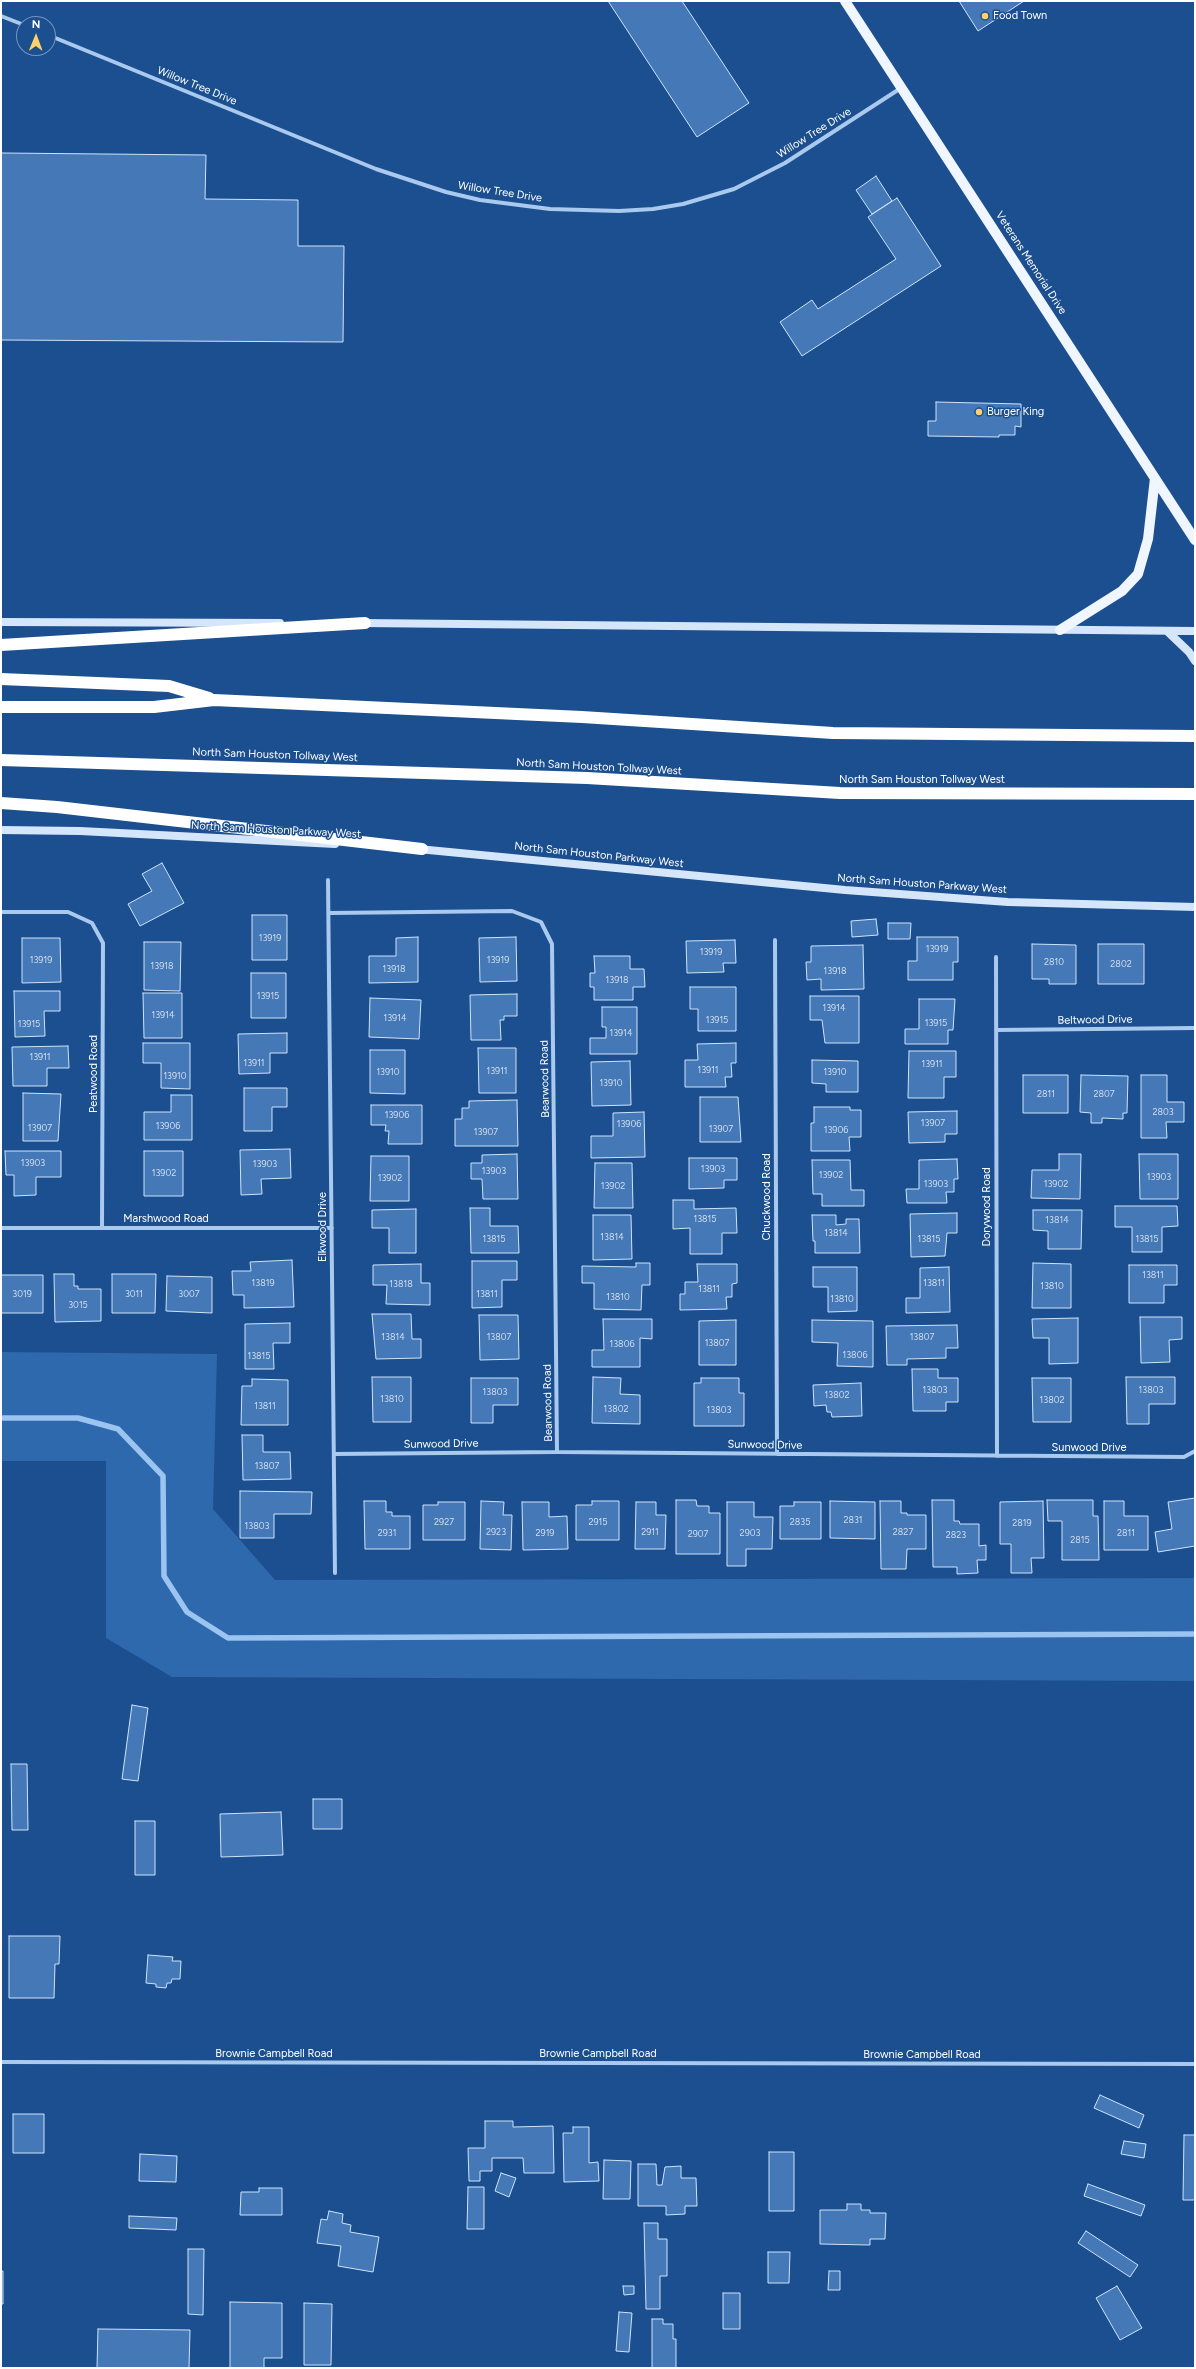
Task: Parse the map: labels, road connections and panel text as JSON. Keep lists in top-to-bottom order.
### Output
{
  "streets": {
    "highway": ["North Sam Houston Tollway West"],
    "main road": ["Veterans Memorial Drive", "North Sam Houston Parkway West"],
    "street": [
      "Willow Tree Drive",
      "Beltwood Drive",
      "Peatwood Road",
      "Bearwood Road",
      "Chuckwood Road",
      "Dorywood Road",
      "Marshwood Road",
      "Elkwood Drive",
      "Sunwood Drive",
      "Brownie Campbell Road"
    ]
  },
  "crossings": [
    ["Willow Tree Drive", "Veterans Memorial Drive"],
    ["Beltwood Drive", "Dorywood Road"],
    ["Peatwood Road", "Marshwood Road"],
    ["Bearwood Road", "Elkwood Drive"],
    ["Bearwood Road", "Sunwood Drive"],
    ["Chuckwood Road", "Sunwood Drive"],
    ["Dorywood Road", "Sunwood Drive"],
    ["Marshwood Road", "Elkwood Drive"],
    ["Elkwood Drive", "Sunwood Drive"]
  ],
  "places": ["Food Town", "Burger King"],
  "house_numbers": [
    "13919",
    "13919",
    "13919",
    "13919",
    "13919",
    "2810",
    "2802",
    "13918",
    "13918",
    "13918",
    "13918",
    "13915",
    "13914",
    "13914",
    "13914",
    "13915",
    "13915",
    "13915",
    "13914",
    "13911",
    "13911",
    "13911",
    "13911",
    "13911",
    "13910",
    "13910",
    "13910",
    "13910",
    "2811",
    "2807",
    "2803",
    "13906",
    "13907",
    "13906",
    "13906",
    "13907",
    "13907",
    "13906",
    "13907",
    "13903",
    "13903",
    "13903",
    "13903",
    "13902",
    "13902",
    "13903",
    "13902",
    "13903",
    "13902",
    "13902",
    "13815",
    "13814",
    "13814",
    "13814",
    "13815",
    "13815",
    "13815",
    "13811",
    "13819",
    "13811",
    "13818",
    "13810",
    "13811",
    "3019",
    "3011",
    "3007",
    "13811",
    "13810",
    "13810",
    "3015",
    "13814",
    "13807",
    "13807",
    "13807",
    "13806",
    "13806",
    "13815",
    "13803",
    "13803",
    "13803",
    "13802",
    "13810",
    "13802",
    "13811",
    "13802",
    "13803",
    "13807",
    "2831",
    "2927",
    "2915",
    "2835",
    "2819",
    "13803",
    "2923",
    "2911",
    "2827",
    "2931",
    "2919",
    "2903",
    "2811",
    "2907",
    "2823",
    "2815"
  ],
  "north": "top"
}
